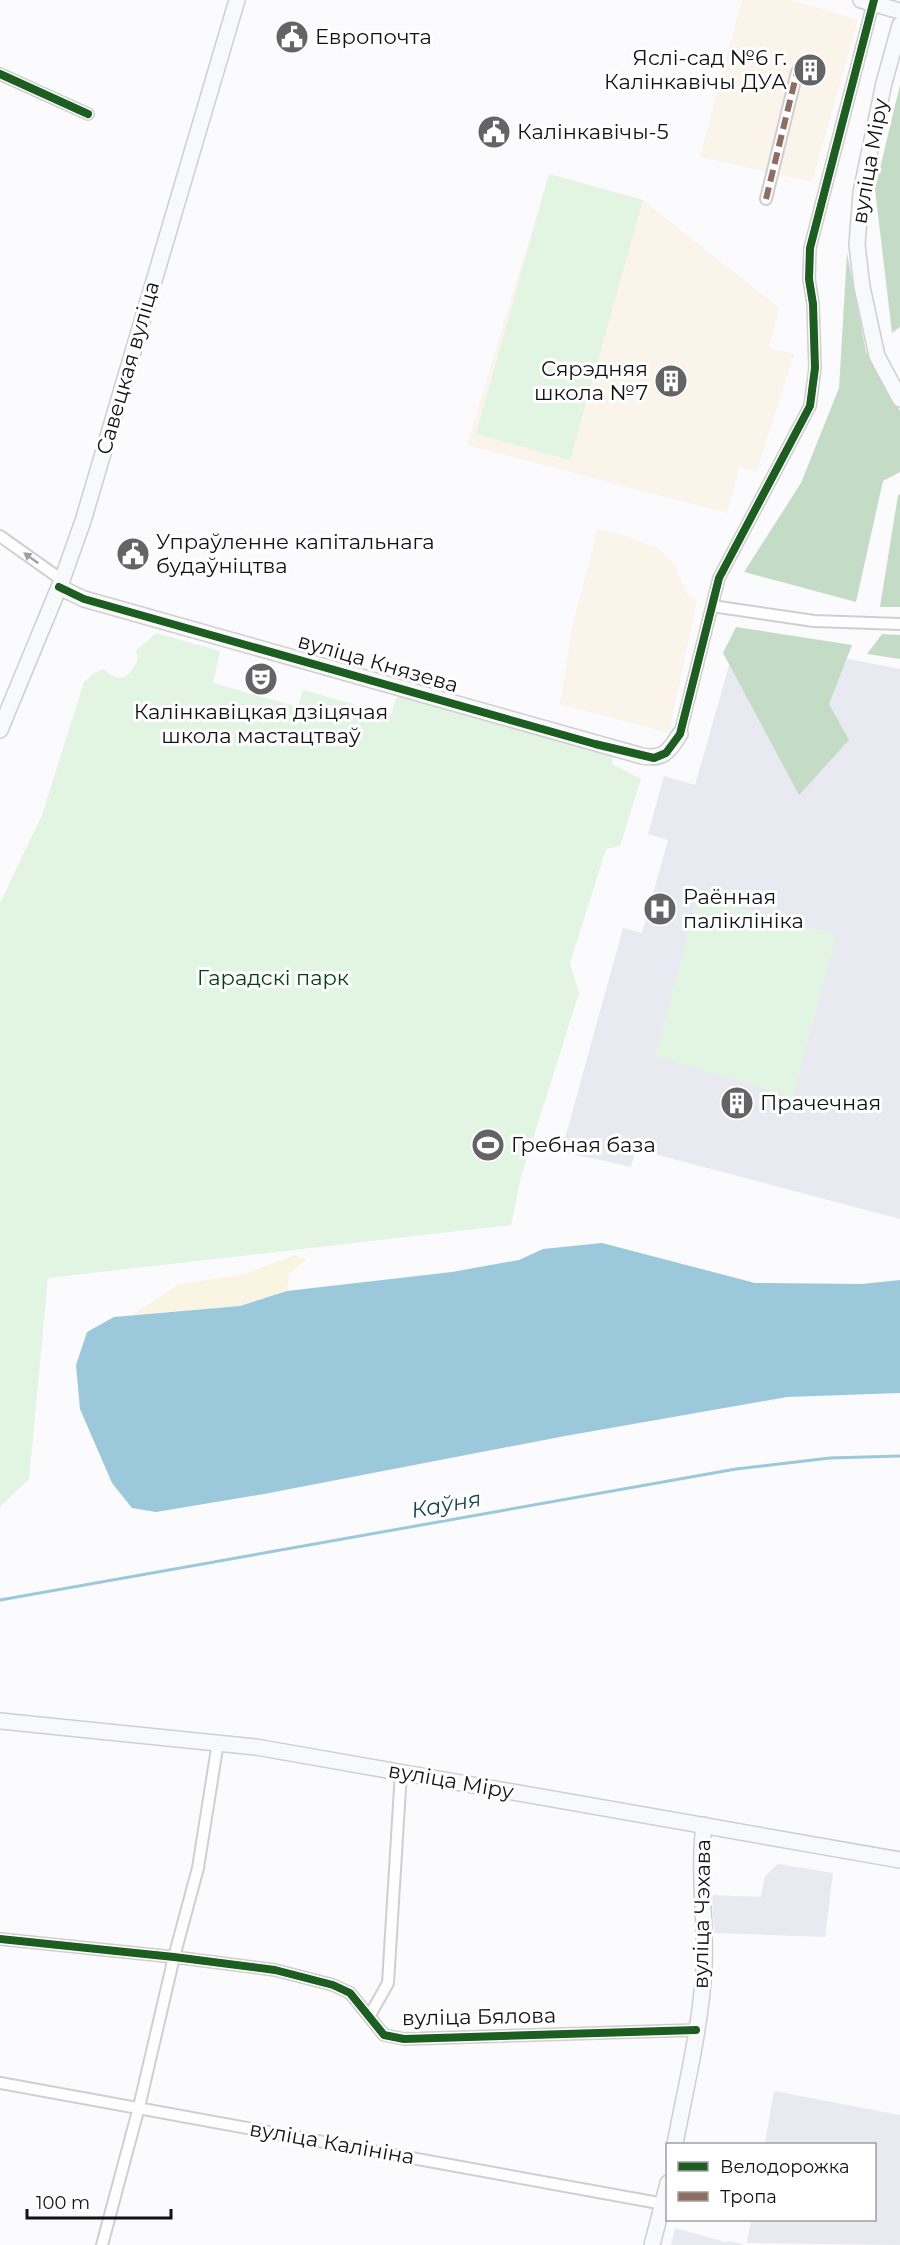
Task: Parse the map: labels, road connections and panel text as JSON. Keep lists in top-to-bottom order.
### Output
{
  "streets": {
    "main road": [
      "вуліца Міру",
      "Савецкая вуліца",
      "вуліца Князева",
      "вуліца Чэхава"
    ],
    "street": ["вуліца Бялова", "вуліца Калініна"]
  },
  "crossings": [
    ["вуліца Міру", "вуліца Чэхава"],
    ["Савецкая вуліца", "вуліца Князева"],
    ["вуліца Чэхава", "вуліца Бялова"]
  ],
  "water": ["Каўня"],
  "parks": ["Гарадскі парк"],
  "places": {
    "public building": ["Европочта", "Калінкавічы-5", "Упраўленне капітальнага будаўніцтва"],
    "building": ["Яслі-сад №6 г. Калінкавічы ДУА", "Сярэдняя школа №7", "Прачечная"],
    "theatre": ["Калінкавіцкая дзіцячая школа мастацтваў"],
    "hospital": ["Раённая паліклініка"],
    "sports": ["Гребная база"]
  },
  "legend": ["Велодорожка", "Тропа"],
  "scale_bar": "100 m"
}
